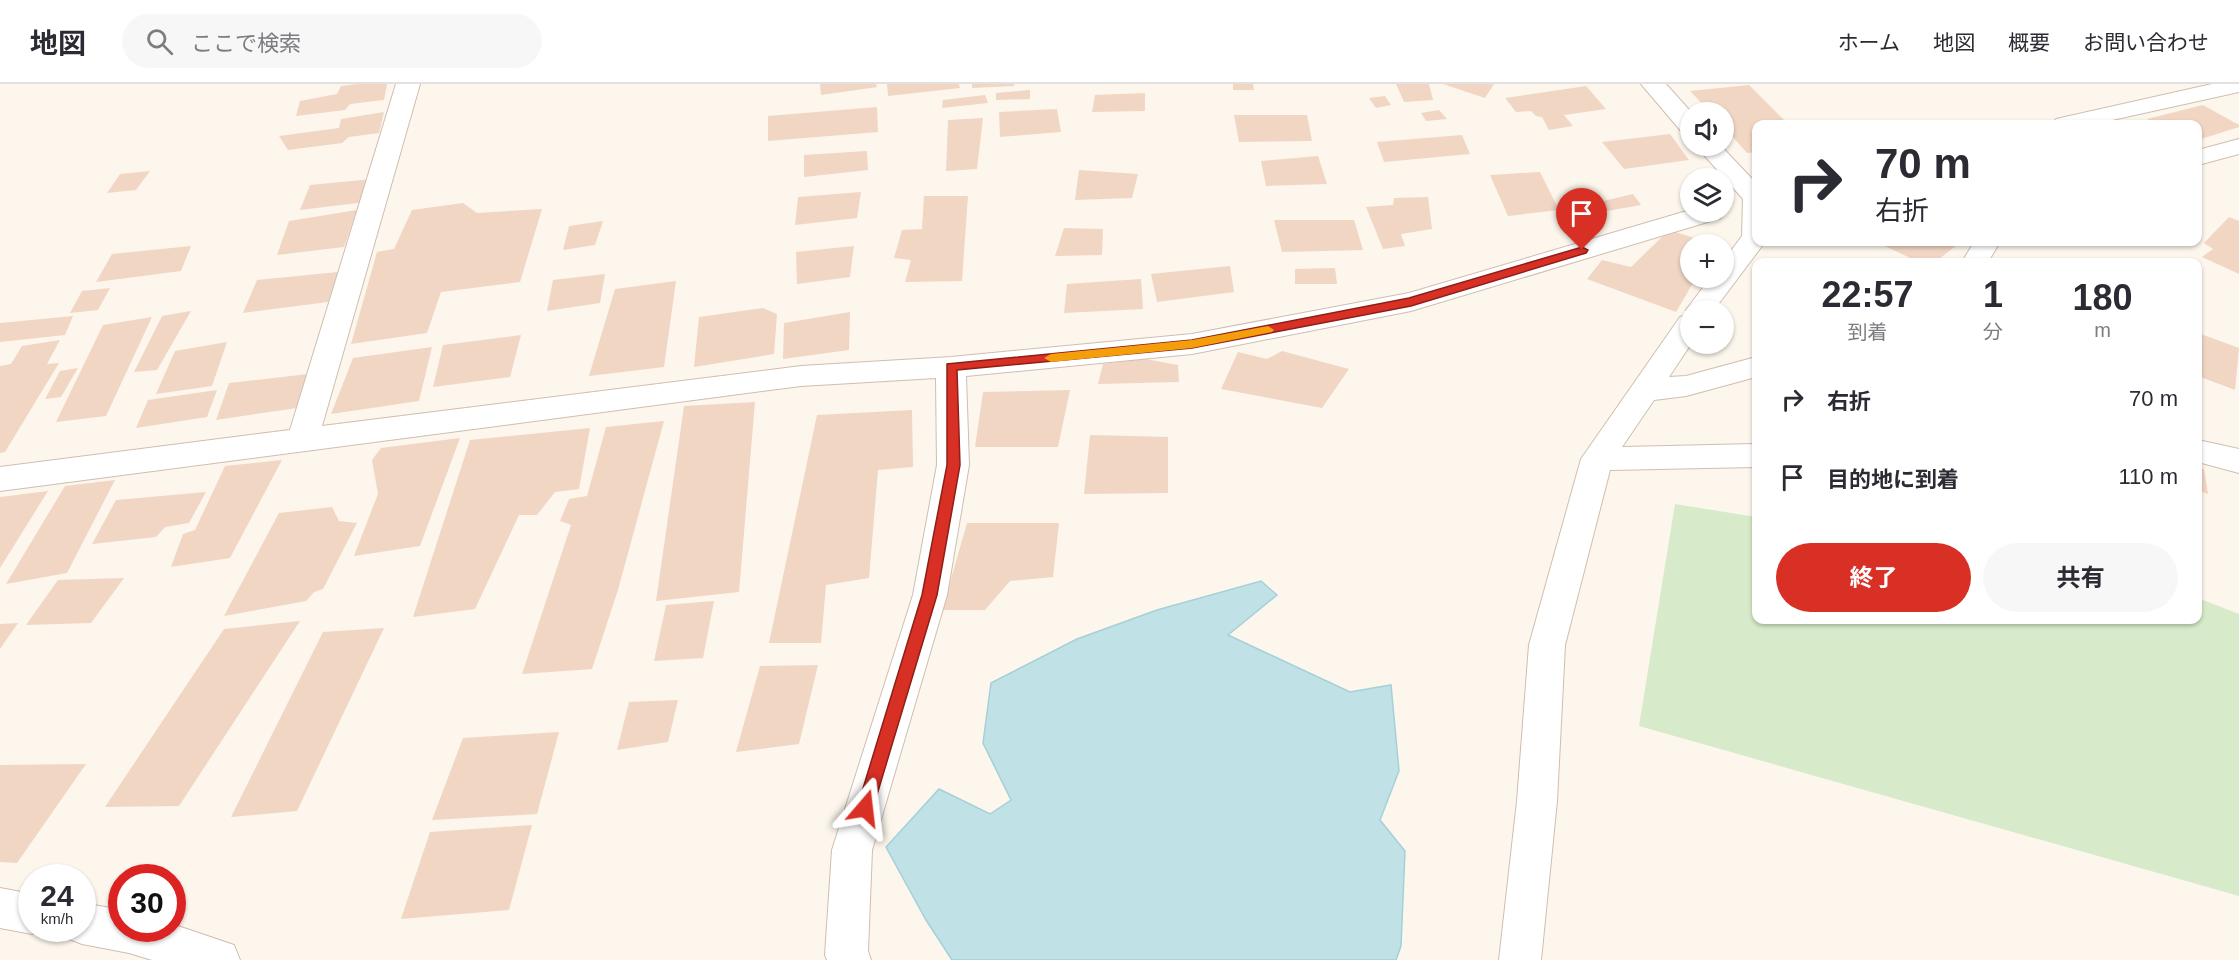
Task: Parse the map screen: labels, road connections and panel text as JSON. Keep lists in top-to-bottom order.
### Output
{
  "page": {
    "header": "地図",
    "search": "ここで検索",
    "nav": [
      "ホーム",
      "地図",
      "概要",
      "お問い合わせ"
    ],
    "map_buttons": ["+", "−"],
    "turn": ["70 m", "右折"],
    "eta": [
      "22:57",
      "到着",
      "1",
      "分",
      "180",
      "m"
    ],
    "list": [
      {
        "name": "右折",
        "value": "70 m"
      },
      {
        "name": "目的地に到着",
        "value": "110 m"
      }
    ],
    "buttons": ["終了", "共有"],
    "speed": "24 km/h",
    "limit": "30"
  }
}
